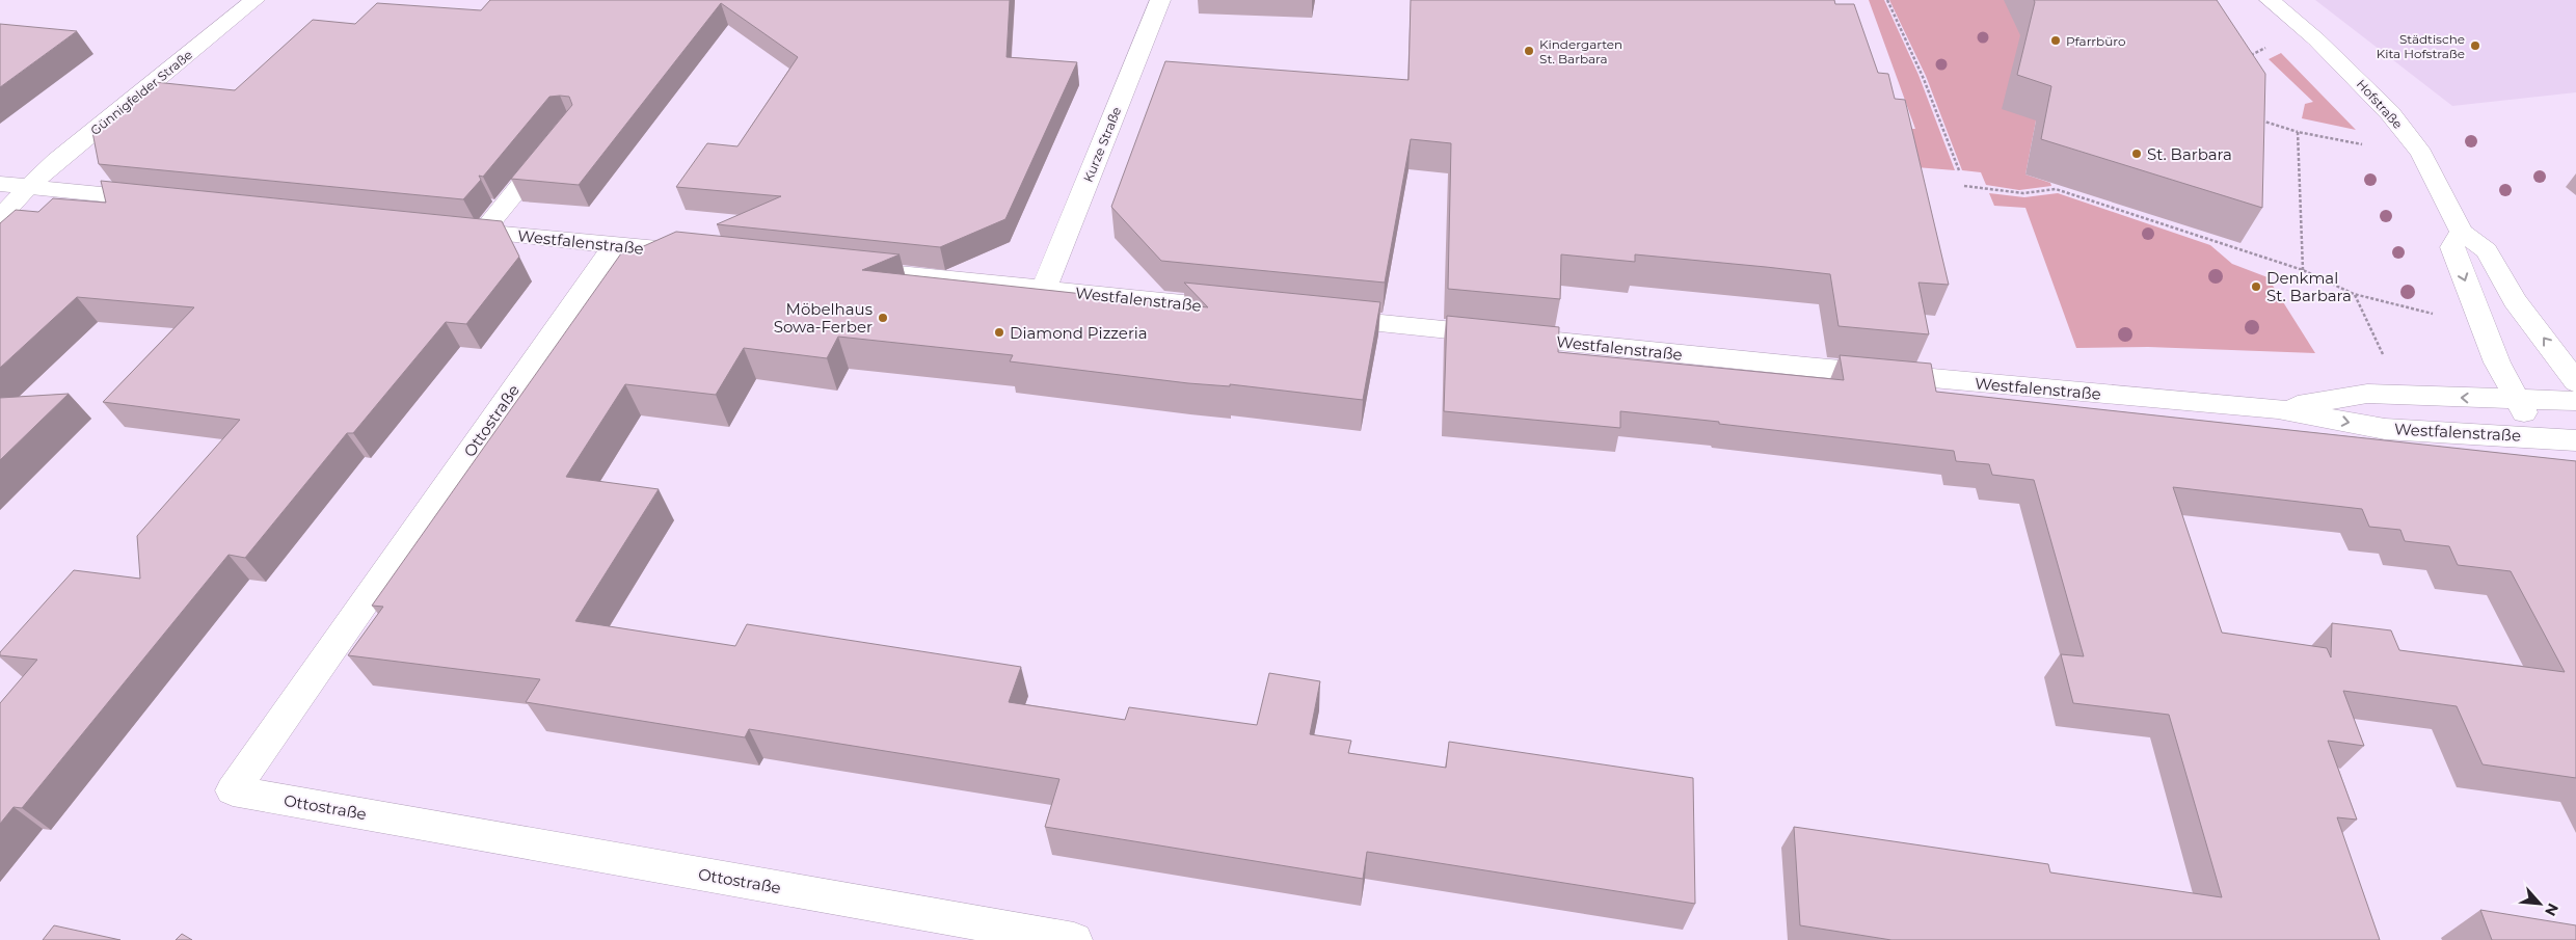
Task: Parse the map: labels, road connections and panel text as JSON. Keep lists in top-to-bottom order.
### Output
{
  "streets": {
    "street": [
      "Günnigfelder Straße",
      "Hofstraße",
      "Kurze Straße",
      "Westfalenstraße",
      "Ottostraße"
    ]
  },
  "crossings": [
    ["Kurze Straße", "Westfalenstraße"],
    ["Westfalenstraße", "Ottostraße"]
  ],
  "places": [
    "Pfarrbüro",
    "Städtische Kita Hofstraße",
    "Kindergarten St. Barbara",
    "St. Barbara",
    "Denkmal St. Barbara",
    "Möbelhaus Sowa-Ferber",
    "Diamond Pizzeria"
  ],
  "north": "bottom right"
}
